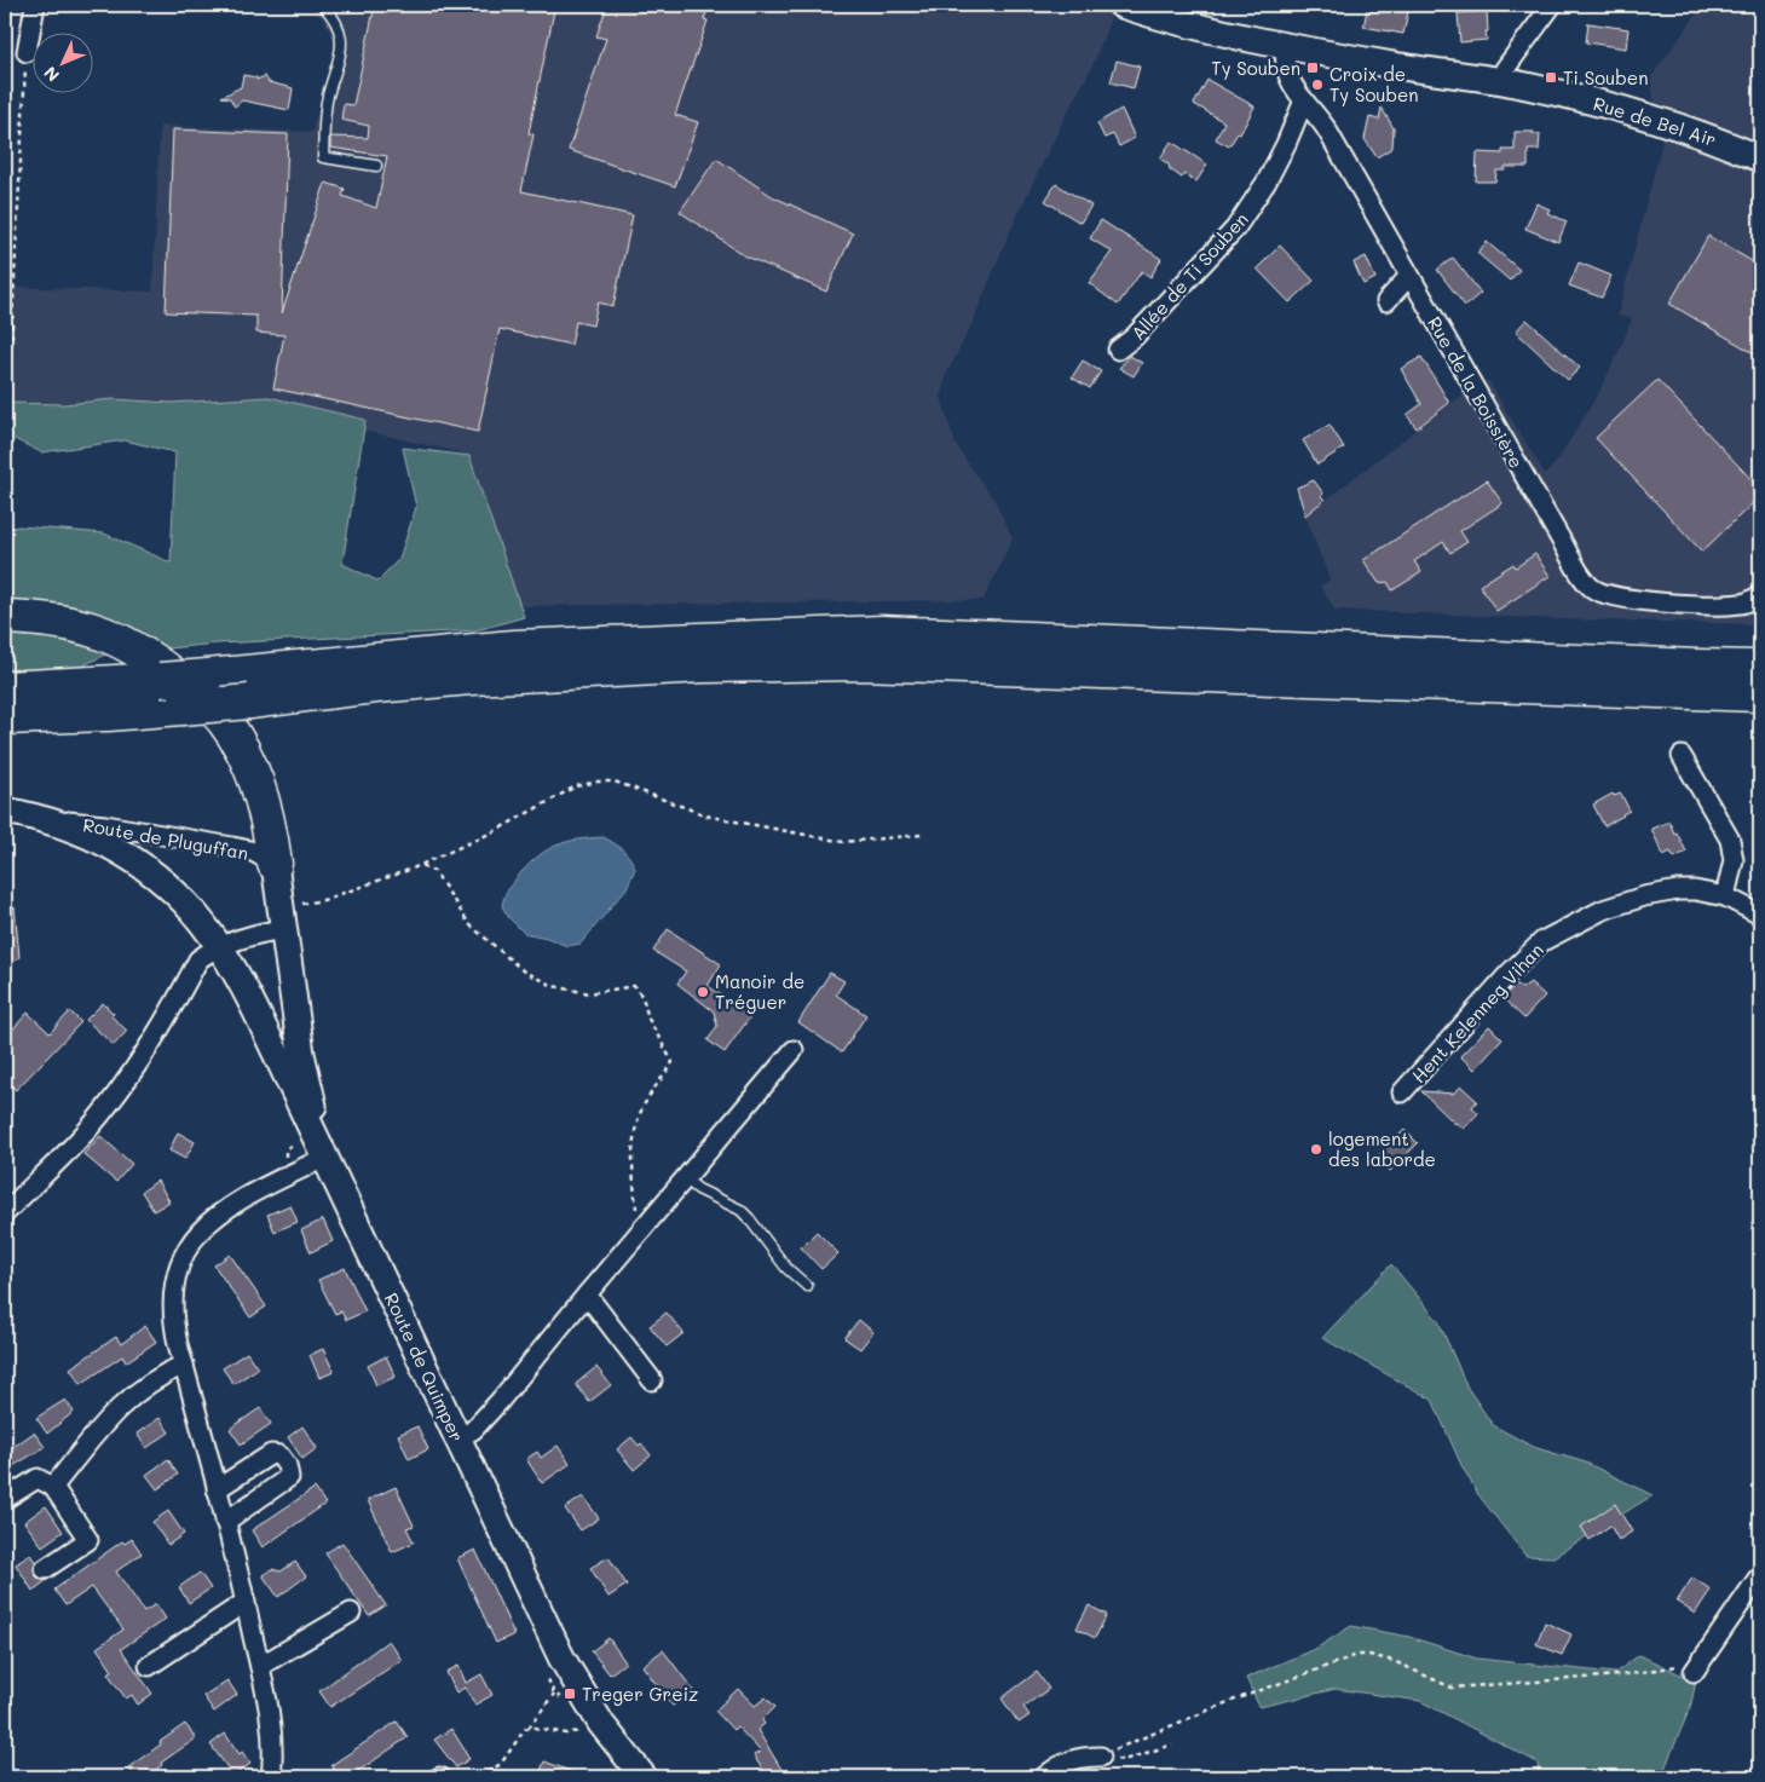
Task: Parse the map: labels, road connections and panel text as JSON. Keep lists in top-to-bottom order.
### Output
{
  "streets": {
    "main road": ["Rue de Bel Air", "Route de Pluguffan", "Route de Quimper"],
    "street": ["Allée de Ti Souben", "Rue de la Boissière", "Hent Kelenneg Vihan"]
  },
  "crossings": [
    ["Rue de Bel Air", "Rue de la Boissière"],
    ["Allée de Ti Souben", "Rue de la Boissière"],
    ["Route de Pluguffan", "Route de Quimper"]
  ],
  "places": {
    "transit": ["Ty Souben", "Ti Souben", "Treger Greiz"],
    "other": ["Croix de Ty Souben", "Manoir de Tréguer", "logement des laborde"]
  },
  "north": "bottom left"
}
